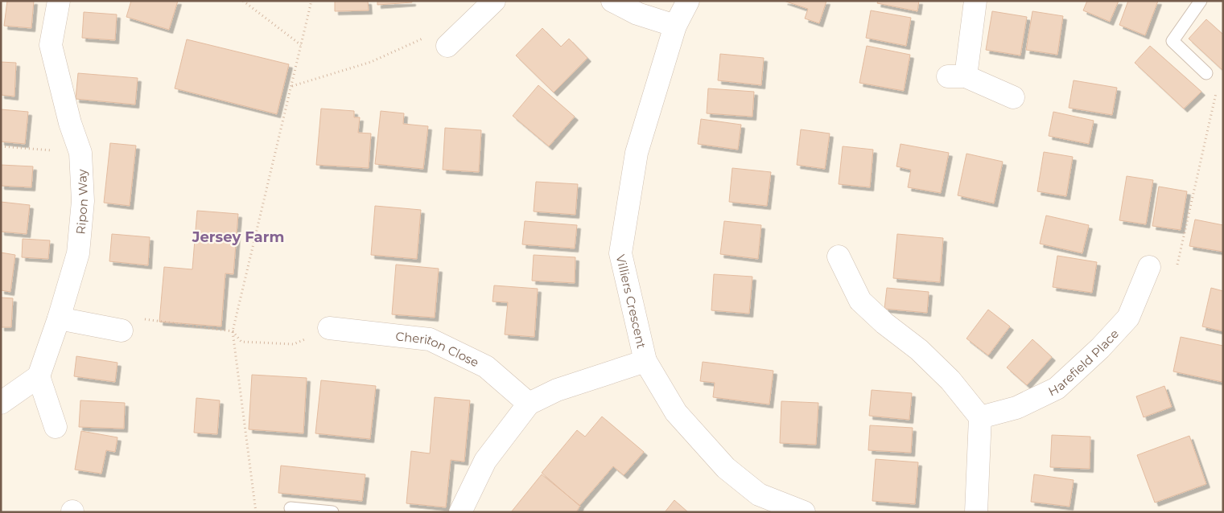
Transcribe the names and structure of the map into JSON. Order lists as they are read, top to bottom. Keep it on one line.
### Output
{"streets":{"street":["Ripon Way","Villiers Crescent","Cheriton Close","Harefield Place"]},"districts":["Jersey Farm"]}
